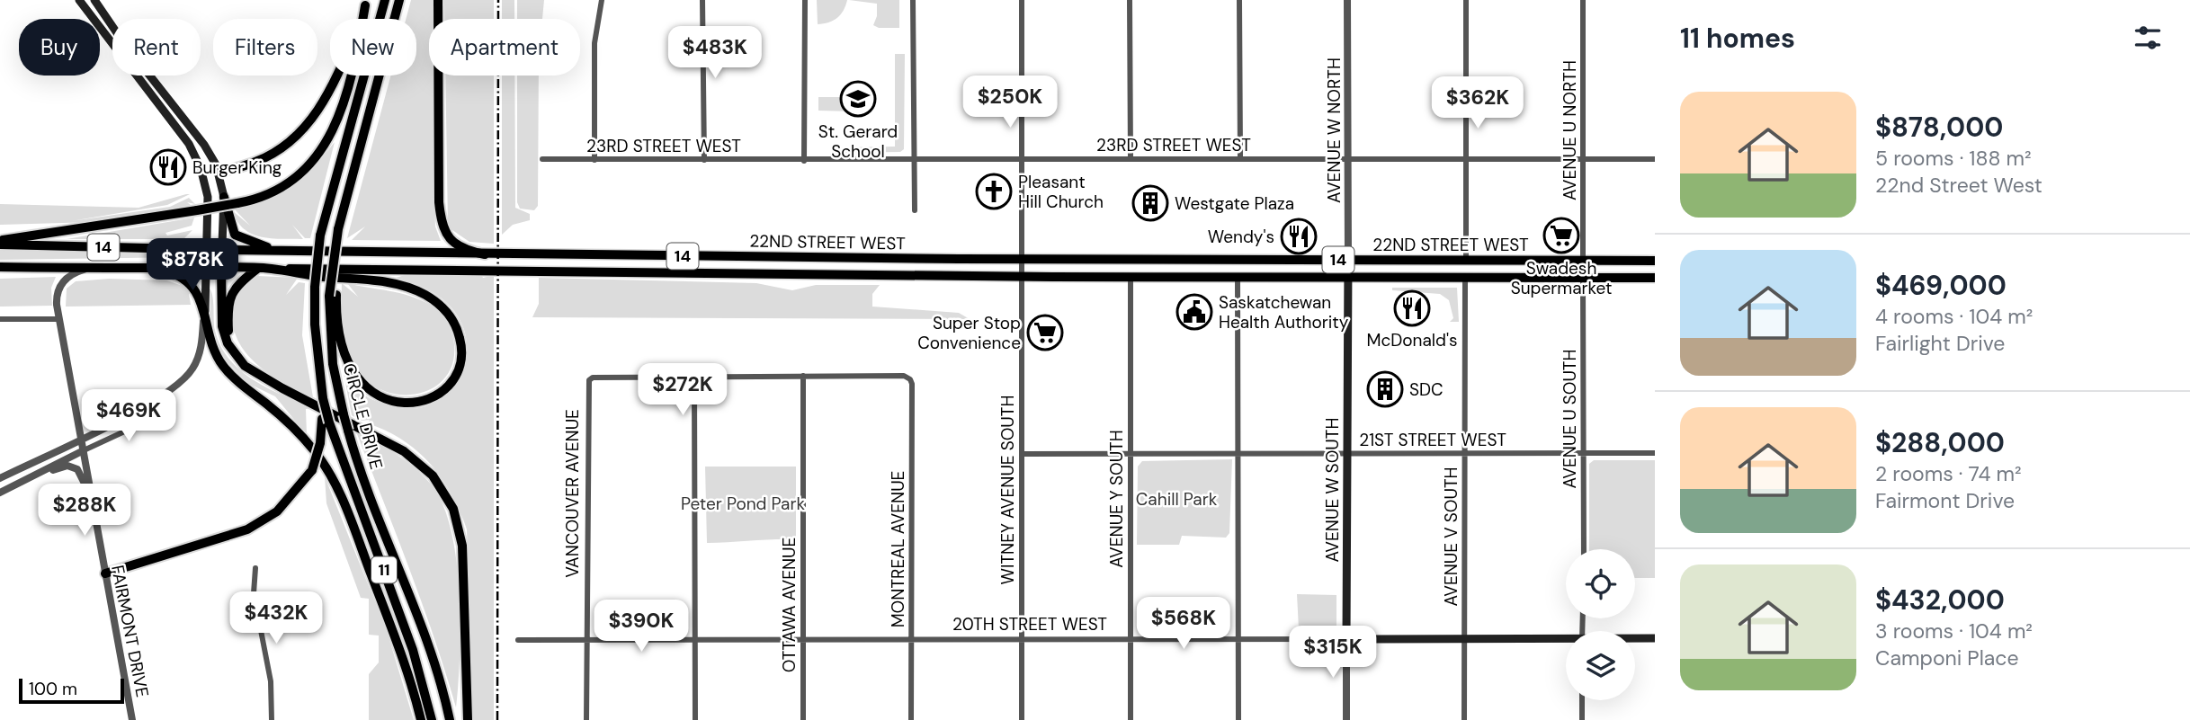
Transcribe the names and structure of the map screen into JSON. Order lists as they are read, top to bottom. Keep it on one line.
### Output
{"streets":{"highway":["22ND STREET WEST","14","CIRCLE DRIVE","11"],"main road":["AVENUE W SOUTH","20TH STREET WEST"],"street":["AVENUE W NORTH","AVENUE U NORTH","23RD STREET WEST","AVENUE U SOUTH","21ST STREET WEST","WITNEY AVENUE SOUTH","VANCOUVER AVENUE","AVENUE Y SOUTH","AVENUE V SOUTH","MONTREAL AVENUE","OTTAWA AVENUE","FAIRMONT DRIVE"]},"crossings":[["AVENUE W NORTH","23RD STREET WEST"],["AVENUE W NORTH","22ND STREET WEST"],["AVENUE W NORTH","AVENUE W SOUTH"],["AVENUE U NORTH","23RD STREET WEST"],["AVENUE U NORTH","22ND STREET WEST"],["23RD STREET WEST","WITNEY AVENUE SOUTH"],["22ND STREET WEST","AVENUE U SOUTH"],["22ND STREET WEST","WITNEY AVENUE SOUTH"],["22ND STREET WEST","AVENUE W SOUTH"],["22ND STREET WEST","AVENUE Y SOUTH"],["22ND STREET WEST","AVENUE V SOUTH"],["22ND STREET WEST","FAIRMONT DRIVE"],["AVENUE U SOUTH","21ST STREET WEST"],["21ST STREET WEST","WITNEY AVENUE SOUTH"],["21ST STREET WEST","AVENUE W SOUTH"],["21ST STREET WEST","AVENUE Y SOUTH"],["21ST STREET WEST","AVENUE V SOUTH"],["WITNEY AVENUE SOUTH","20TH STREET WEST"],["AVENUE W SOUTH","20TH STREET WEST"],["VANCOUVER AVENUE","20TH STREET WEST"],["AVENUE Y SOUTH","20TH STREET WEST"],["AVENUE V SOUTH","20TH STREET WEST"],["MONTREAL AVENUE","OTTAWA AVENUE"],["MONTREAL AVENUE","20TH STREET WEST"],["OTTAWA AVENUE","20TH STREET WEST"]],"parks":["Cahill Park","Peter Pond Park"],"places":{"school or university":["St. Gerard School"],"restaurant":["Burger King","Wendy's","McDonald's"],"church":["Pleasant Hill Church"],"building":["Westgate Plaza","SDC"],"supermarket":["Swadesh Supermarket","Super Stop Convenience"],"public building":["Saskatchewan Health Authority"]},"scale_bar":"100 m","page":{"heading":"11 homes","chip":["Buy","Rent","Filters","New","Apartment"],"price":["$483K","$250K","$362K","$878K","$272K","$469K","$288K","$432K","$568K","$390K","$315K"],"list":[{"name":"$878,000","note":"5 rooms · 188 m² · 22nd Street West"},{"name":"$469,000","note":"4 rooms · 104 m² · Fairlight Drive"},{"name":"$288,000","note":"2 rooms · 74 m² · Fairmont Drive"},{"name":"$432,000","note":"3 rooms · 104 m² · Camponi Place"}],"scale":"100 m"}}
